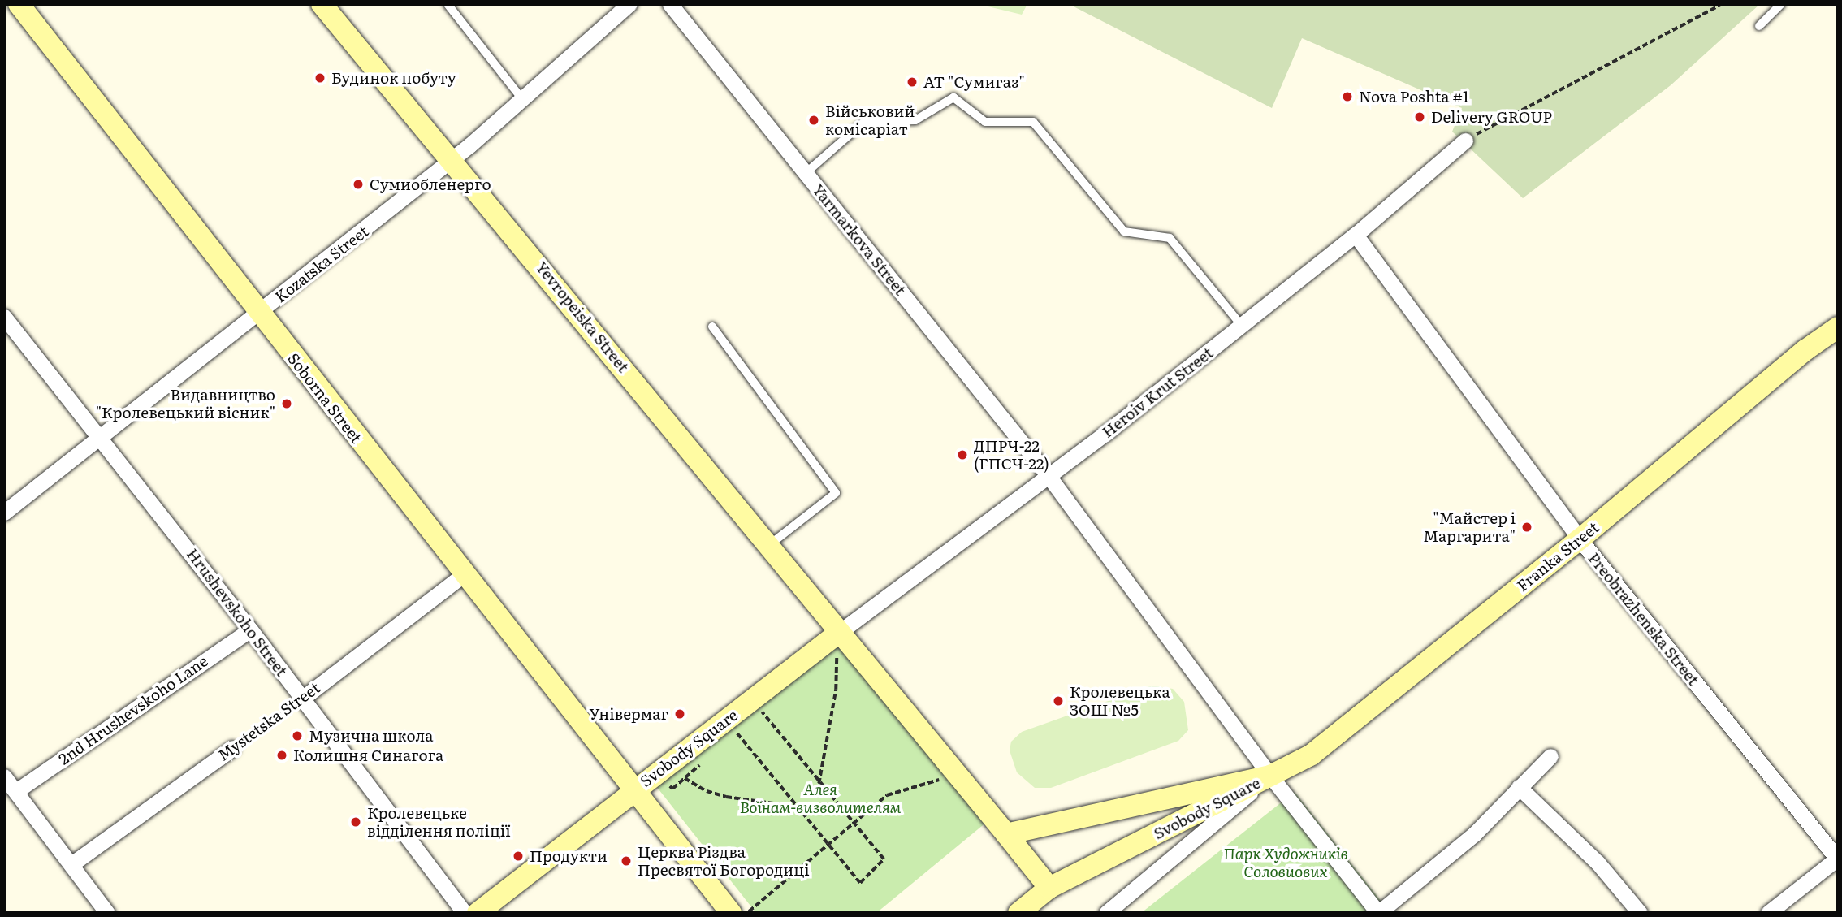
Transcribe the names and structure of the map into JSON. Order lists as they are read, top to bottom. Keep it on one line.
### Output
{"streets":{"street":["Yarmarkova Street","Kozatska Street","Yevropeiska Street","Heroiv Krut Street","Soborna Street","Franka Street","Hrushevskoho Street","Preobrazhenska Street","2nd Hrushevskoho Lane","Mystetska Street","Svobody Square"]},"crossings":[["Yarmarkova Street","Heroiv Krut Street"],["Yarmarkova Street","Franka Street"],["Yarmarkova Street","Svobody Square"],["Kozatska Street","Yevropeiska Street"],["Kozatska Street","Soborna Street"],["Kozatska Street","Hrushevskoho Street"],["Yevropeiska Street","Heroiv Krut Street"],["Yevropeiska Street","Svobody Square"],["Heroiv Krut Street","Preobrazhenska Street"],["Heroiv Krut Street","Svobody Square"],["Soborna Street","Mystetska Street"],["Soborna Street","Svobody Square"],["Franka Street","Preobrazhenska Street"],["Franka Street","Svobody Square"],["Hrushevskoho Street","2nd Hrushevskoho Lane"],["Hrushevskoho Street","Mystetska Street"]],"parks":["Алея Воїнам-визволителям","Парк Художників Соловйових"],"places":["Будинок побуту","АТ \"Сумигаз\"","Nova Poshta #1","Delivery GROUP","Військовий комісаріат","Сумиобленерго","Видавництво \"Кролевецький вісник\"","ДПРЧ-22 (ГПСЧ-22)","\"Майстер і Маргарита\"","Кролевецька ЗОШ №5","Універмаг","Музична школа","Колишня Синагога","Кролевецьке відділення поліції","Продукти","Церква Різдва Пресвятої Богородиці"]}
